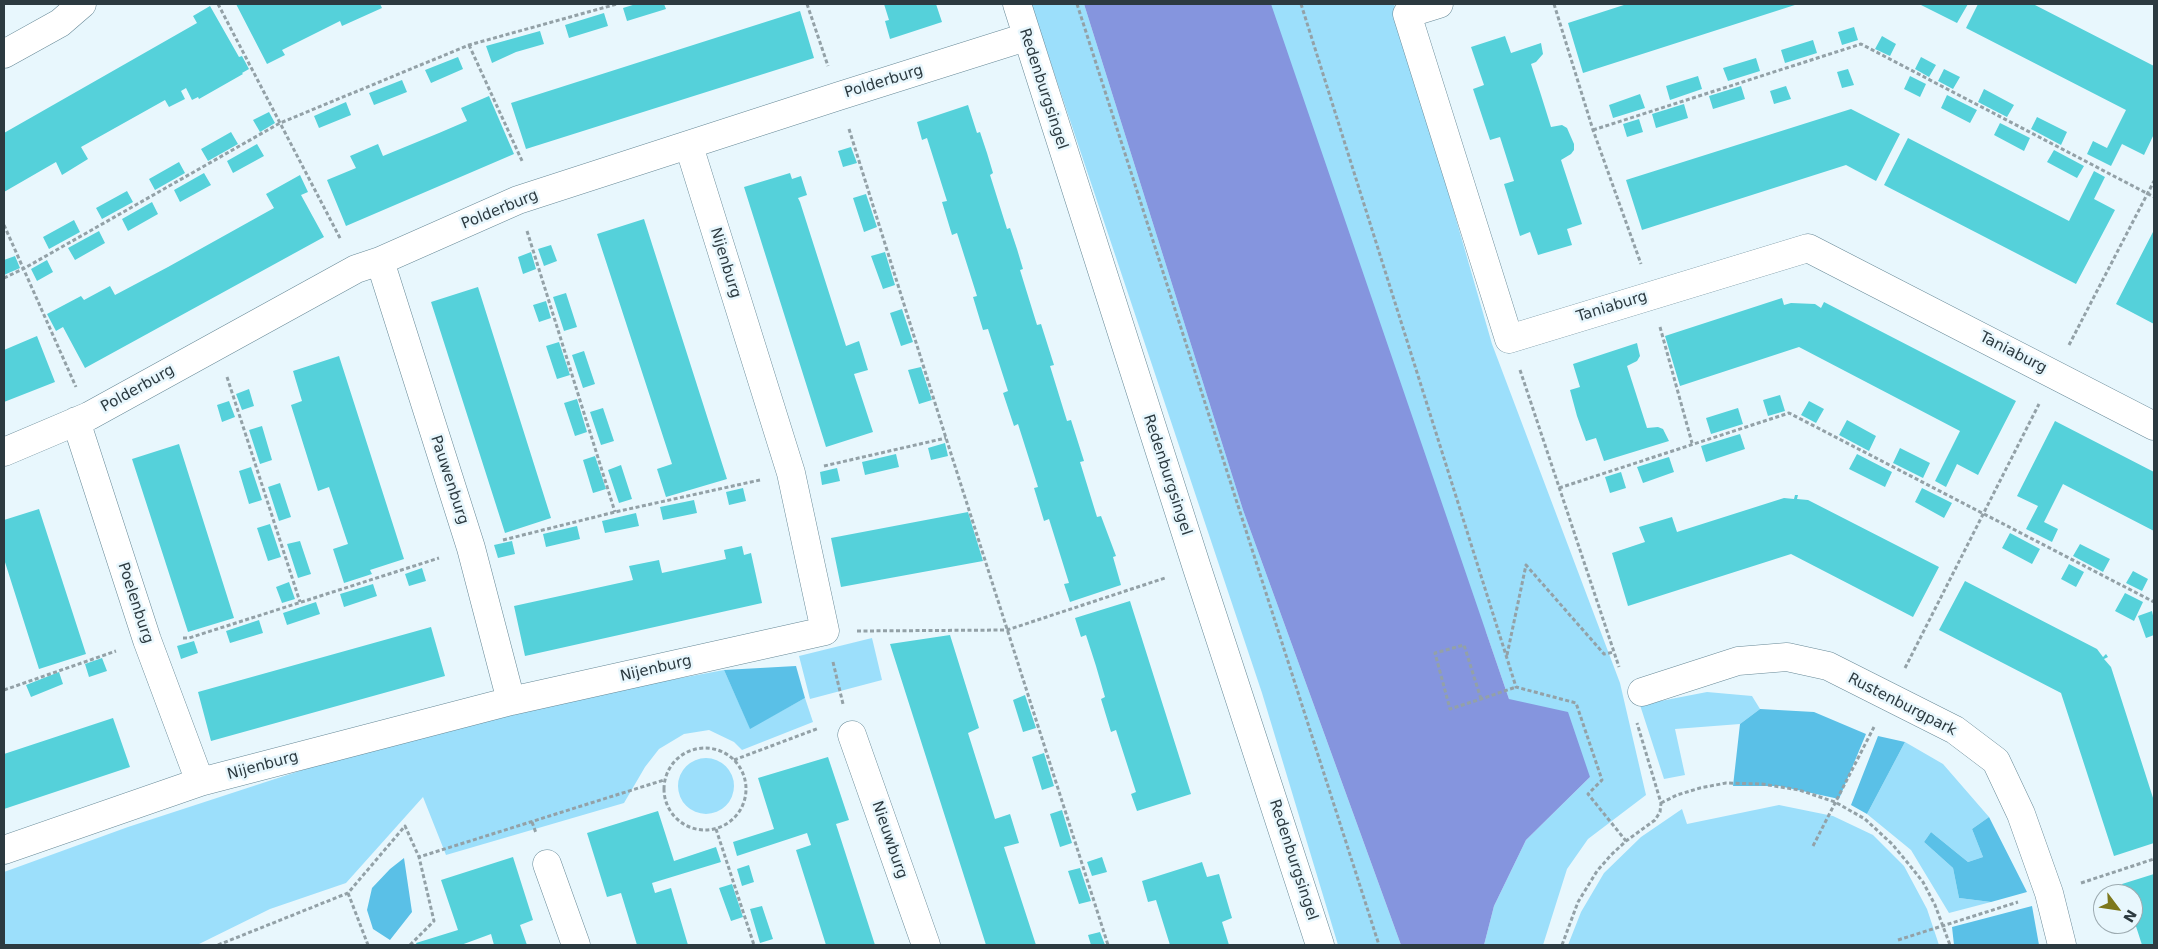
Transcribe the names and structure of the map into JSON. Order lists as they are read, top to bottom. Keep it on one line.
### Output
{"streets":{"street":["Polderburg","Redenburgsingel","Nijenburg","Taniaburg","Pauwenburg","Poelenburg","Rustenburgpark","Nieuwburg"]},"crossings":[["Polderburg","Redenburgsingel"],["Polderburg","Nijenburg"],["Polderburg","Pauwenburg"],["Polderburg","Poelenburg"],["Nijenburg","Pauwenburg"],["Nijenburg","Poelenburg"]],"north":"bottom right"}
